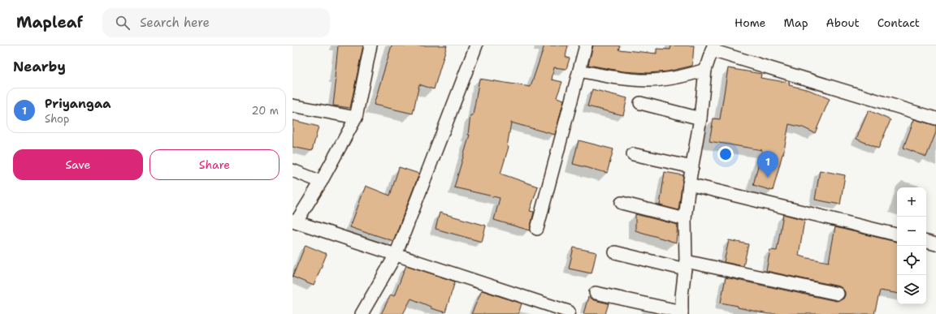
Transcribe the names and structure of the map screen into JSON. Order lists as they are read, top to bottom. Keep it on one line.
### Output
{"page":{"header":"Mapleaf","search":"Search here","nav":["Home","Map","About","Contact"],"heading":"Nearby","list":[{"mark":"1","name":"Priyangaa","note":"Shop","value":"20 m"}],"buttons":["Save","Share"],"pins":"1","map_buttons":["+","−"]}}
